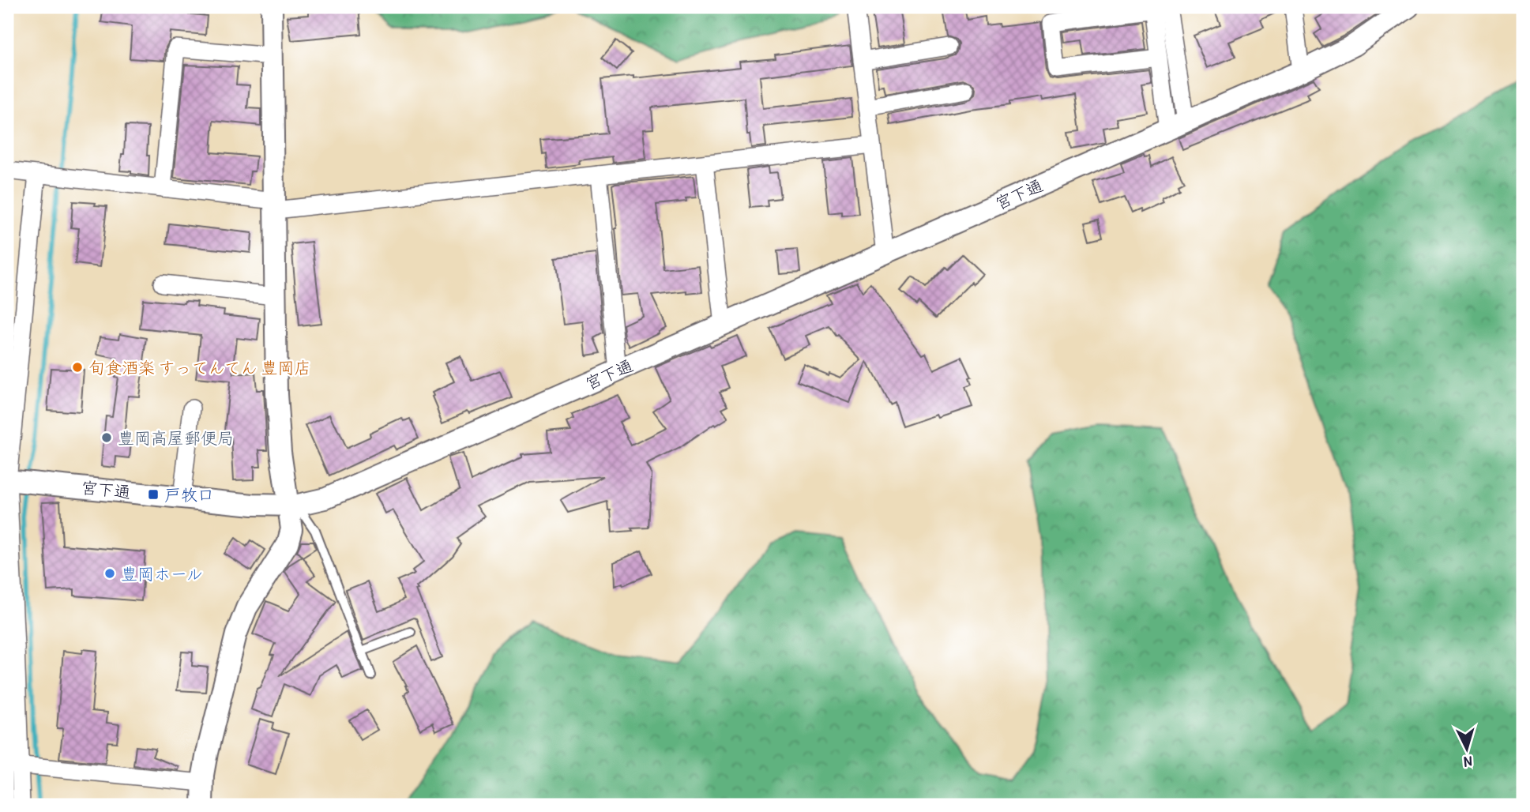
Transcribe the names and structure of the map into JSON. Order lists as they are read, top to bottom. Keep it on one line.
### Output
{"streets":{"street":["宮下通"]},"places":{"other":["旬食酒楽 すってんてん 豊岡店","豊岡高屋郵便局","豊岡ホール"],"transit":["戸牧口"]},"north":"bottom"}
